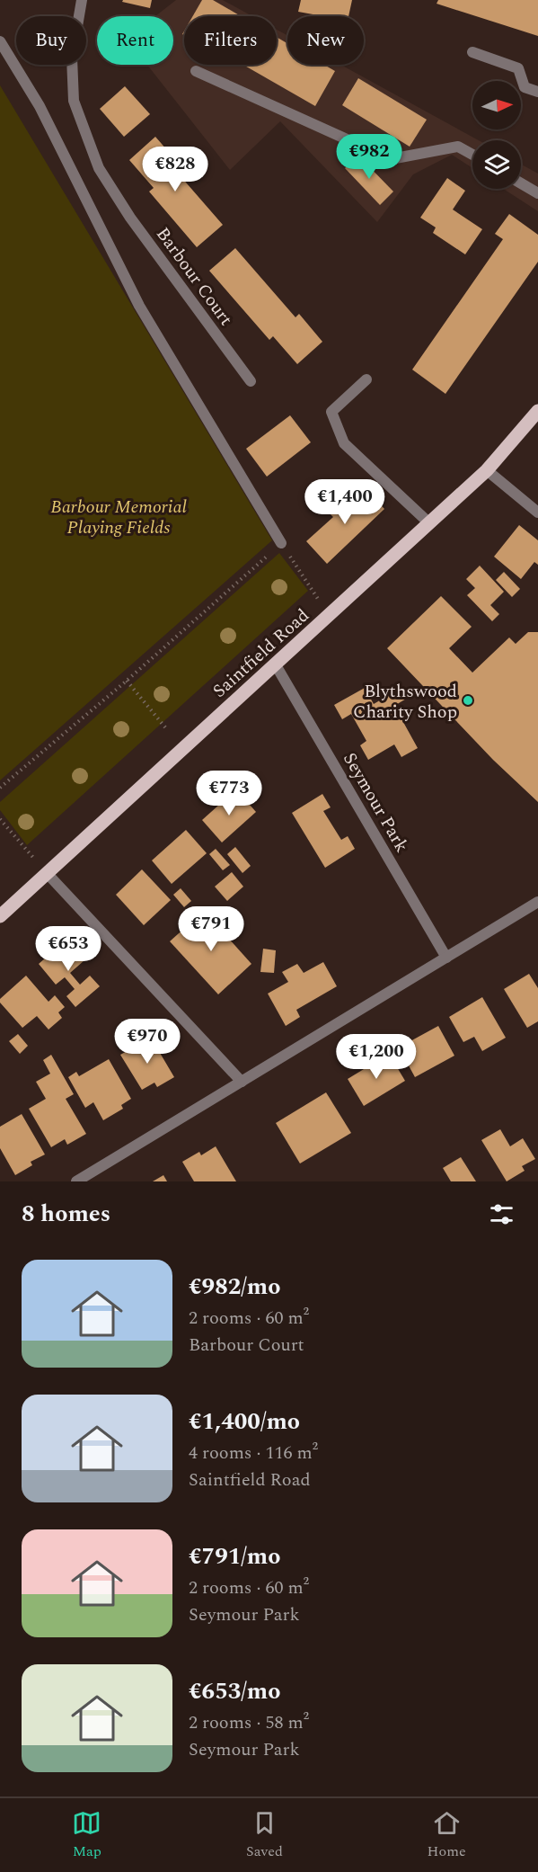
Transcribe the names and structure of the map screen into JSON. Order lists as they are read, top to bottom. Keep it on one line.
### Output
{"streets":{"main road":["Saintfield Road"],"street":["Barbour Court","Seymour Park"]},"crossings":[["Saintfield Road","Seymour Park"]],"parks":["Barbour Memorial Playing Fields"],"places":["Blythswood Charity Shop"],"north":"right","page":{"chip":["Buy","Rent","Filters","New"],"price":["€982","€828","€1,400","€773","€791","€653","€970","€1,200"],"heading":"8 homes","list":[{"name":"€982/mo","note":"2 rooms · 60 m² · Barbour Court"},{"name":"€1,400/mo","note":"4 rooms · 116 m² · Saintfield Road"},{"name":"€791/mo","note":"2 rooms · 60 m² · Seymour Park"},{"name":"€653/mo","note":"2 rooms · 58 m² · Seymour Park"}],"tabs":["Map","Saved","Home"]}}
